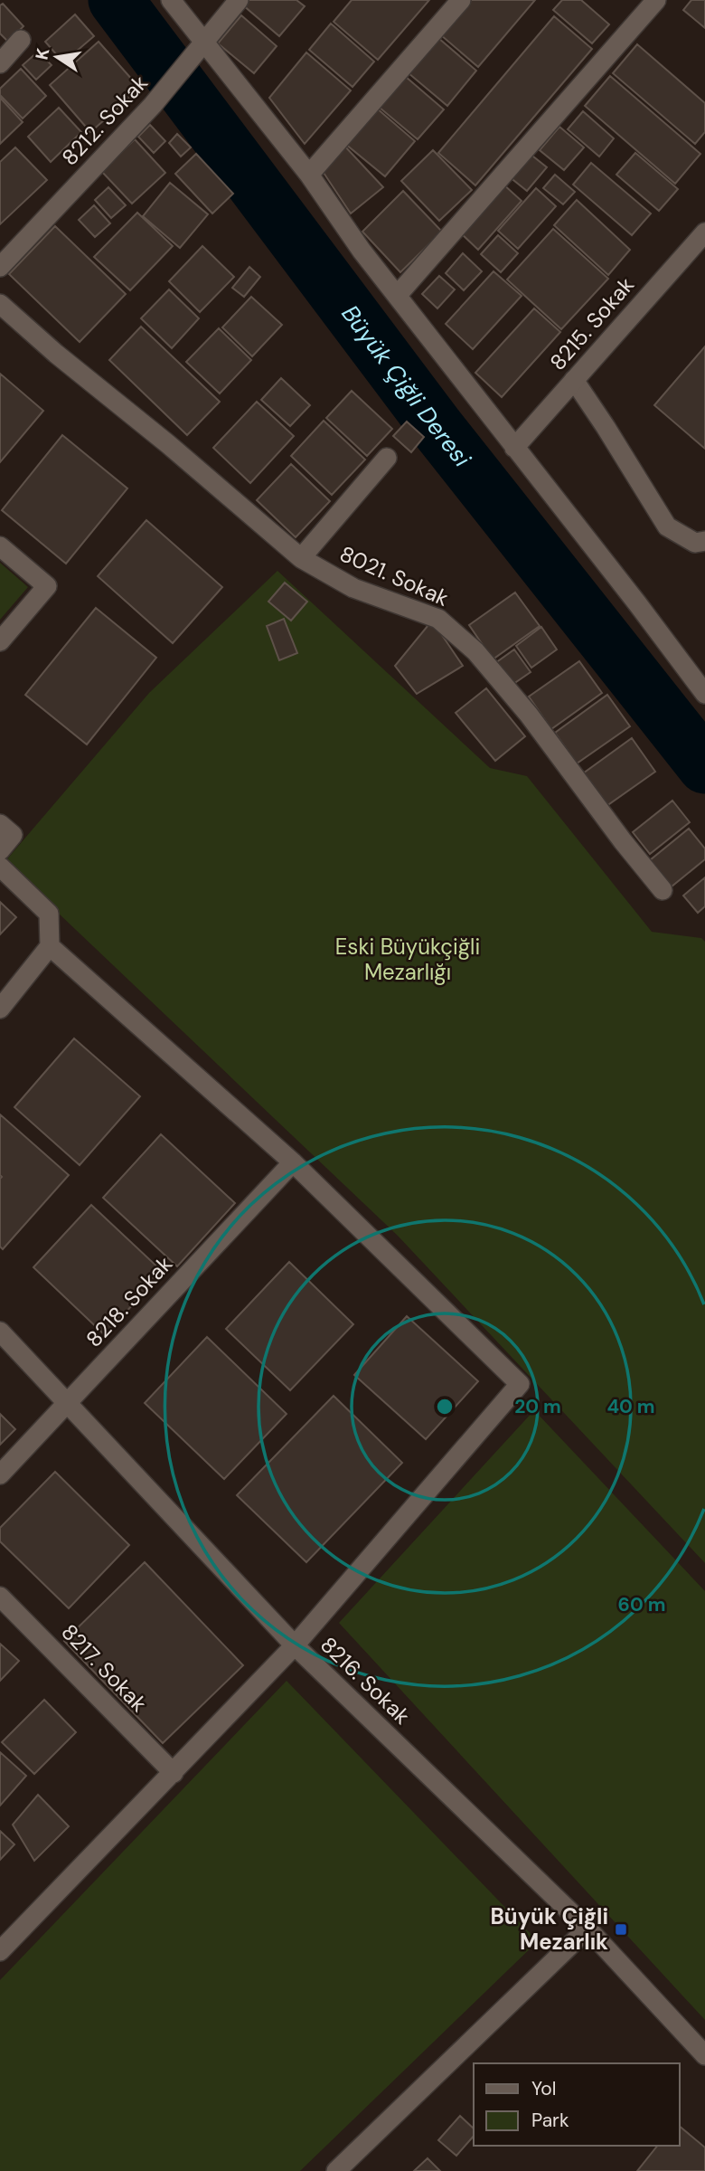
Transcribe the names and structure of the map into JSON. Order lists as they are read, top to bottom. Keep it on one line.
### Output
{"streets":{"street":["8212. Sokak","8215. Sokak","8021. Sokak","8218. Sokak","8217. Sokak","8216. Sokak"]},"crossings":[["8218. Sokak","8216. Sokak"]],"water":["Büyük Çiğli Deresi"],"parks":["Eski Büyükçiğli Mezarlığı"],"places":{"transit":["Büyük Çiğli Mezarlık"]},"legend":["Yol","Park"],"north":"left","rings":["20 m","40 m","60 m"]}
